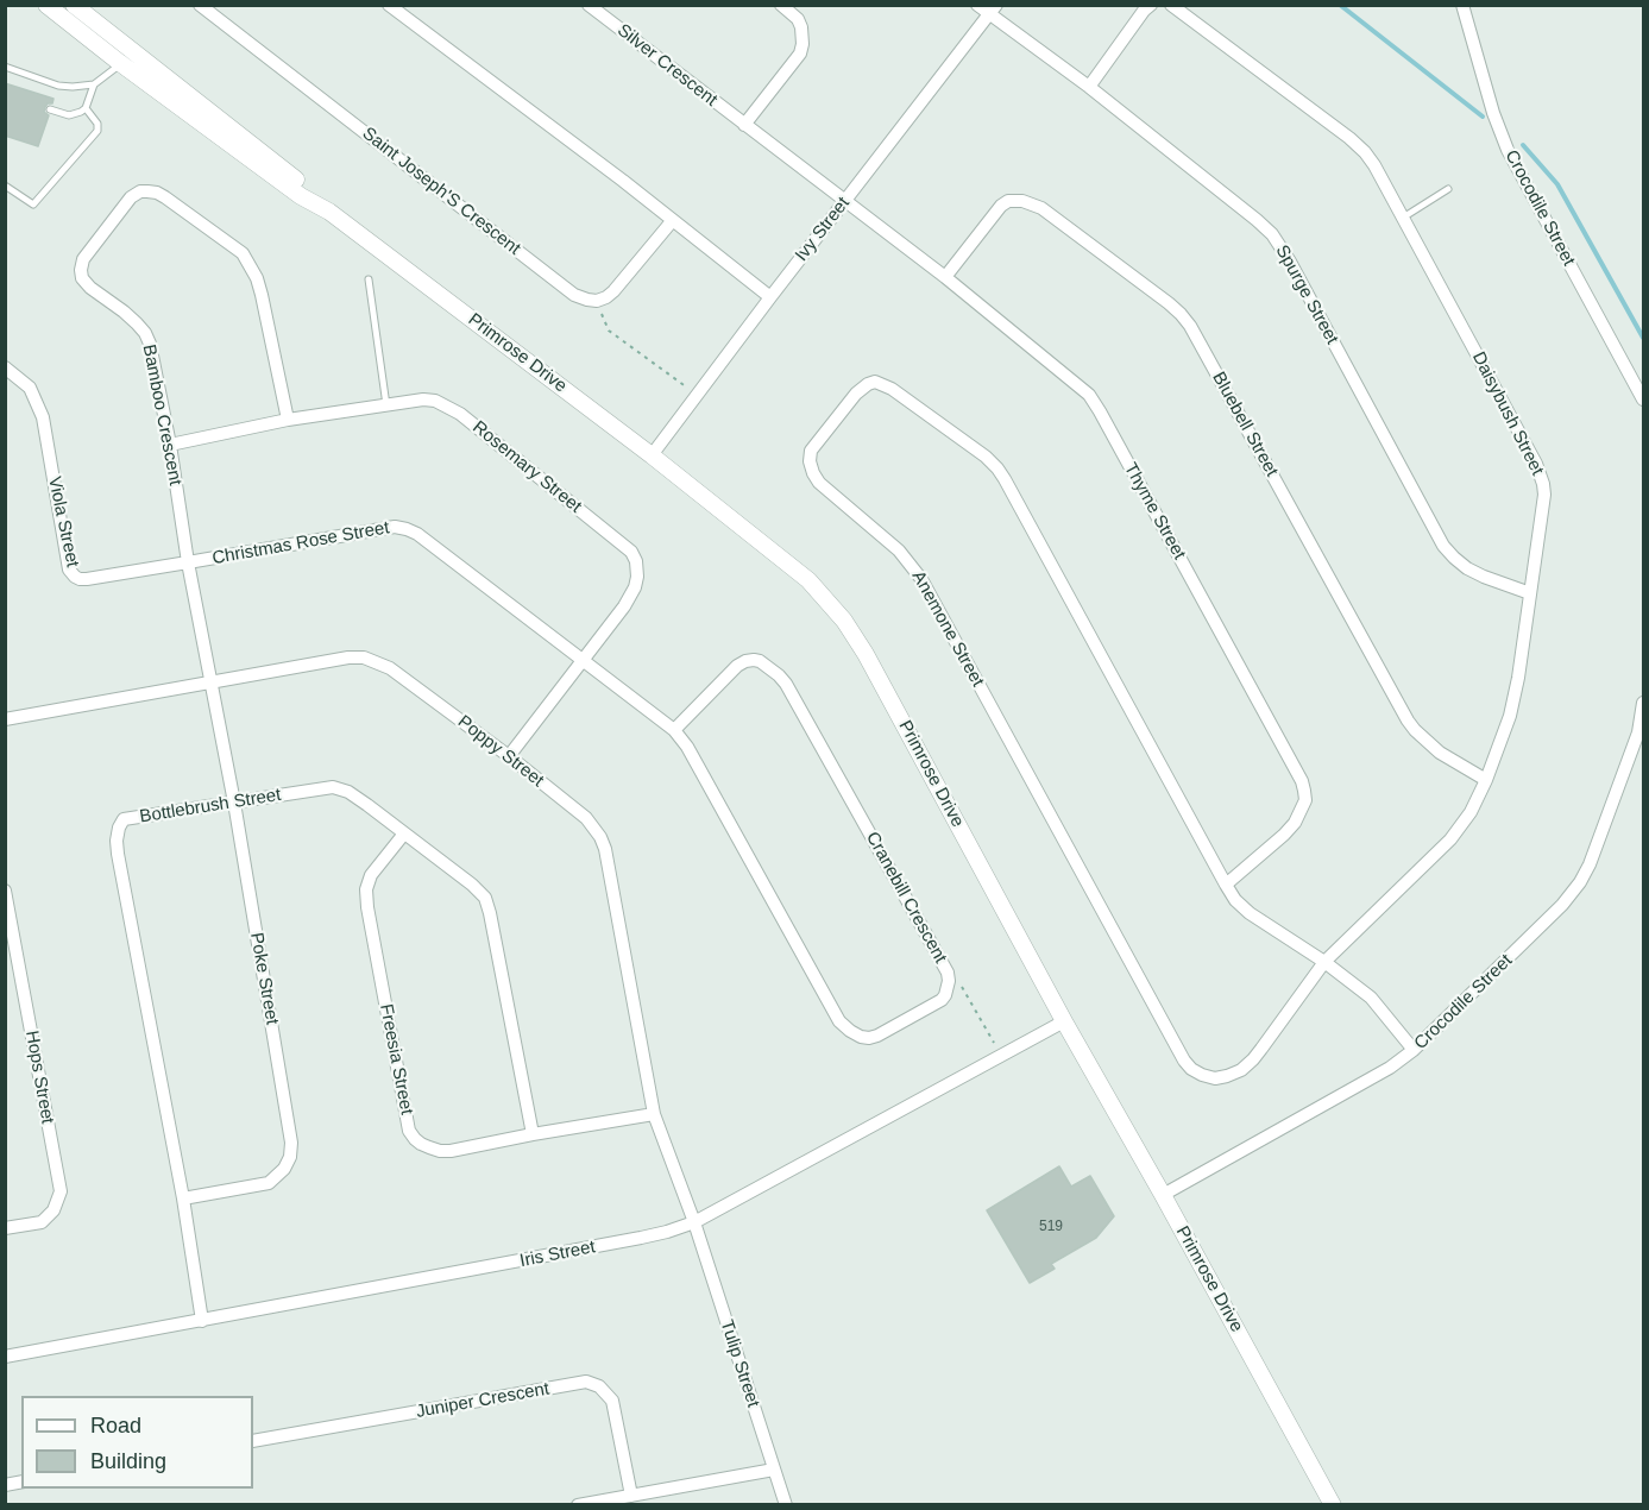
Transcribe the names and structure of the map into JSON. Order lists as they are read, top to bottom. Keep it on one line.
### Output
{"streets":{"street":["Silver Crescent","Saint Joseph'S Crescent","Crocodile Street","Ivy Street","Spurge Street","Primrose Drive","Daisybush Street","Bamboo Crescent","Bluebell Street","Rosemary Street","Thyme Street","Viola Street","Christmas Rose Street","Anemone Street","Poppy Street","Bottlebrush Street","Cranebill Crescent","Poke Street","Freesia Street","Hops Street","Iris Street","Tulip Street","Juniper Crescent"]},"crossings":[["Silver Crescent","Ivy Street"],["Silver Crescent","Thyme Street"],["Crocodile Street","Primrose Drive"],["Crocodile Street","Anemone Street"],["Ivy Street","Spurge Street"],["Ivy Street","Primrose Drive"],["Ivy Street","Thyme Street"],["Spurge Street","Daisybush Street"],["Primrose Drive","Iris Street"],["Daisybush Street","Bluebell Street"],["Daisybush Street","Anemone Street"],["Bamboo Crescent","Rosemary Street"],["Bamboo Crescent","Viola Street"],["Bamboo Crescent","Christmas Rose Street"],["Bamboo Crescent","Poppy Street"],["Bamboo Crescent","Poke Street"],["Bluebell Street","Thyme Street"],["Rosemary Street","Christmas Rose Street"],["Rosemary Street","Poppy Street"],["Rosemary Street","Cranebill Crescent"],["Thyme Street","Anemone Street"],["Viola Street","Christmas Rose Street"],["Christmas Rose Street","Cranebill Crescent"],["Poppy Street","Poke Street"],["Poppy Street","Freesia Street"],["Poppy Street","Iris Street"],["Poppy Street","Tulip Street"],["Bottlebrush Street","Poke Street"],["Bottlebrush Street","Freesia Street"],["Bottlebrush Street","Iris Street"],["Iris Street","Tulip Street"]],"house_numbers":["519"],"legend":["Road","Building"]}
